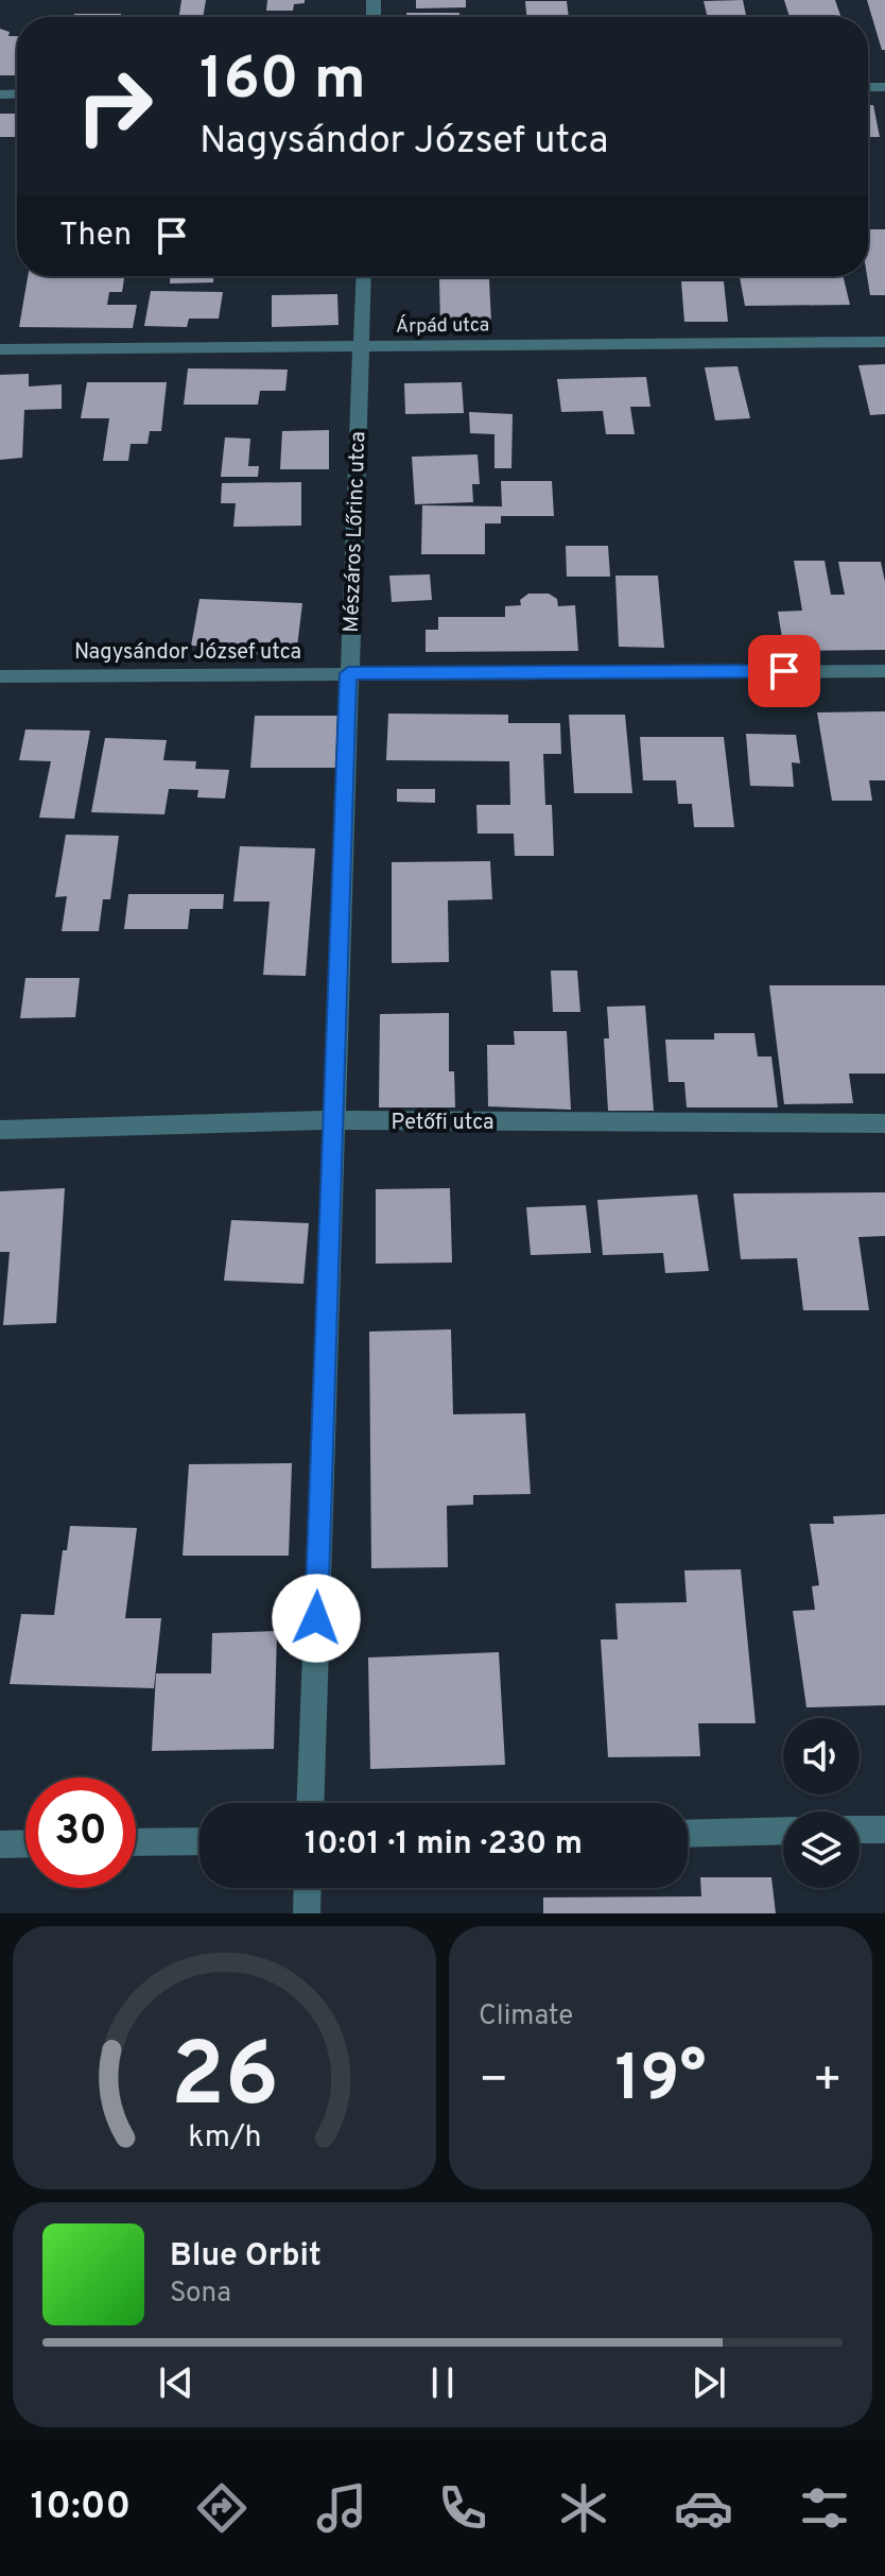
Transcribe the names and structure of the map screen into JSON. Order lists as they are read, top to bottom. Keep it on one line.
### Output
{"streets":{"street":["Árpád utca","Mészáros Lőrinc utca","Nagysándor József utca","Petőfi utca"]},"crossings":[["Árpád utca","Mészáros Lőrinc utca"],["Mészáros Lőrinc utca","Nagysándor József utca"],["Mészáros Lőrinc utca","Petőfi utca"]],"page":{"turn":["160 m","Nagysándor József utca"],"then":"Then","limit":"30","trip":"10:01 · 1 min · 230 m","tile":"Climate","heat":["−","19°","+"],"song":["Blue Orbit","Sona"],"tabs":"10:00","gauge":["26","km/h"]}}
